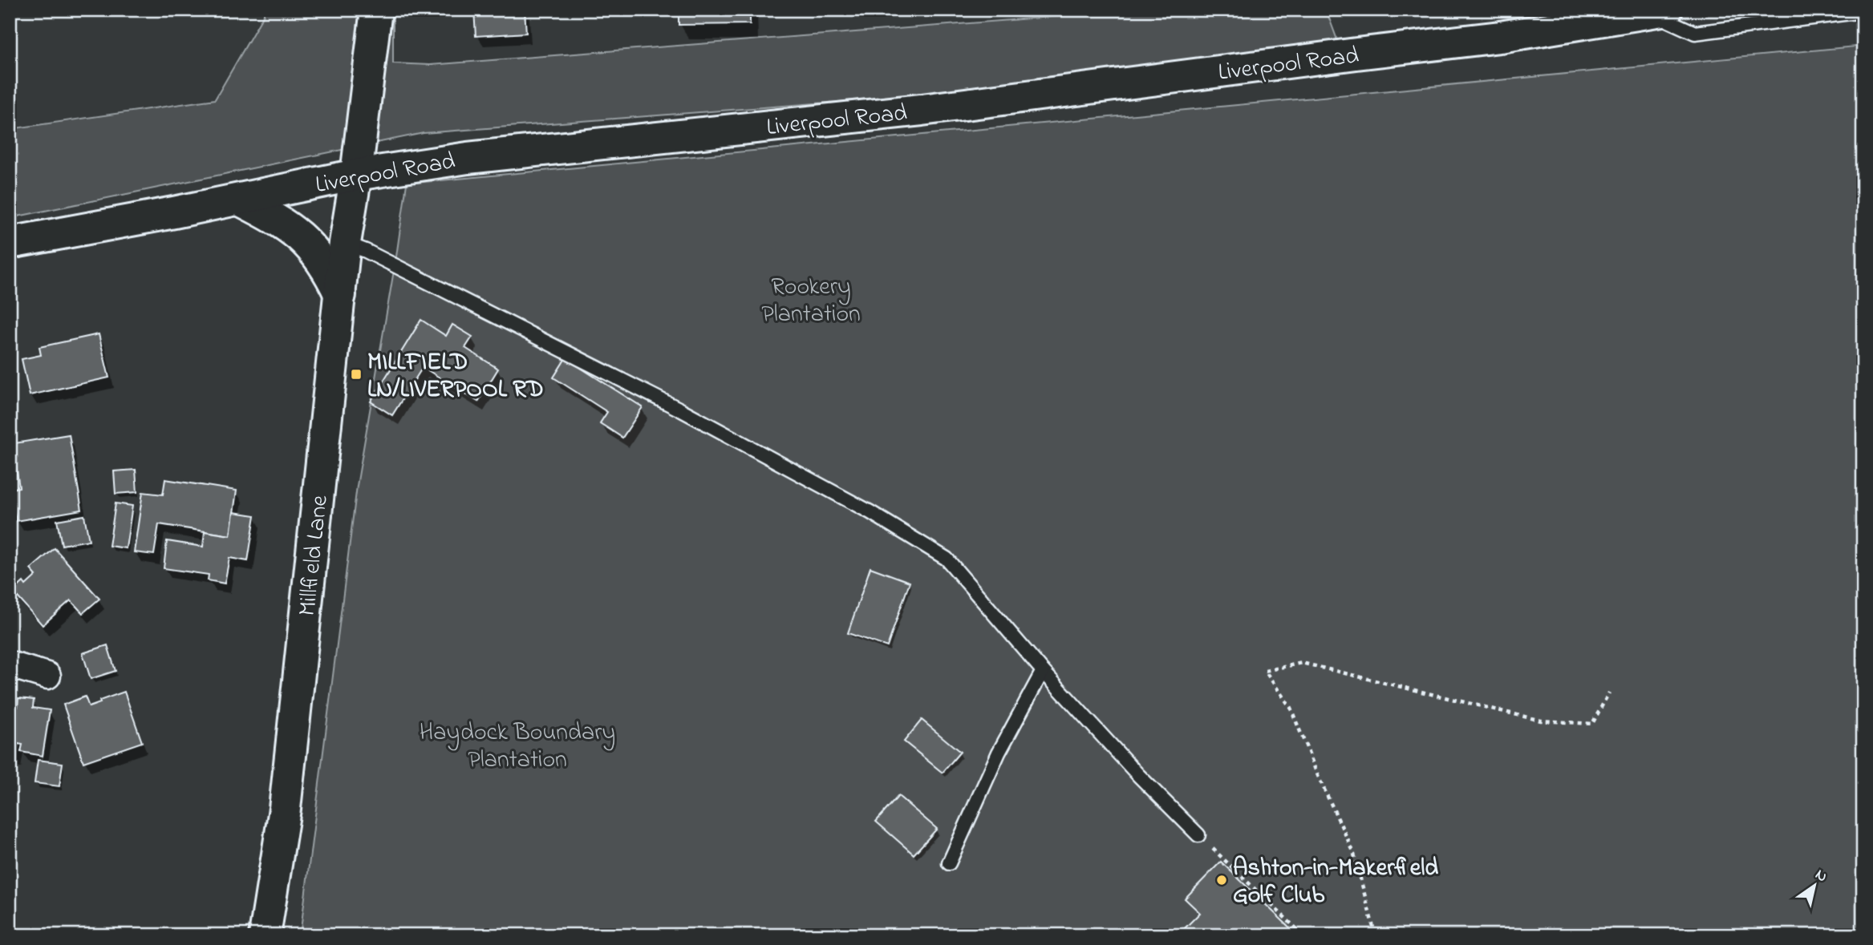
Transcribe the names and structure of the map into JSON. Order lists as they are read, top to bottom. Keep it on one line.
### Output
{"streets":{"main road":["Liverpool Road","Millfield Lane"]},"crossings":[["Liverpool Road","Millfield Lane"]],"parks":["Rookery Plantation","Haydock Boundary Plantation"],"places":{"transit":["MILLFIELD LN/LIVERPOOL RD"],"other":["Ashton-in-Makerfield Golf Club"]},"north":"top right"}
